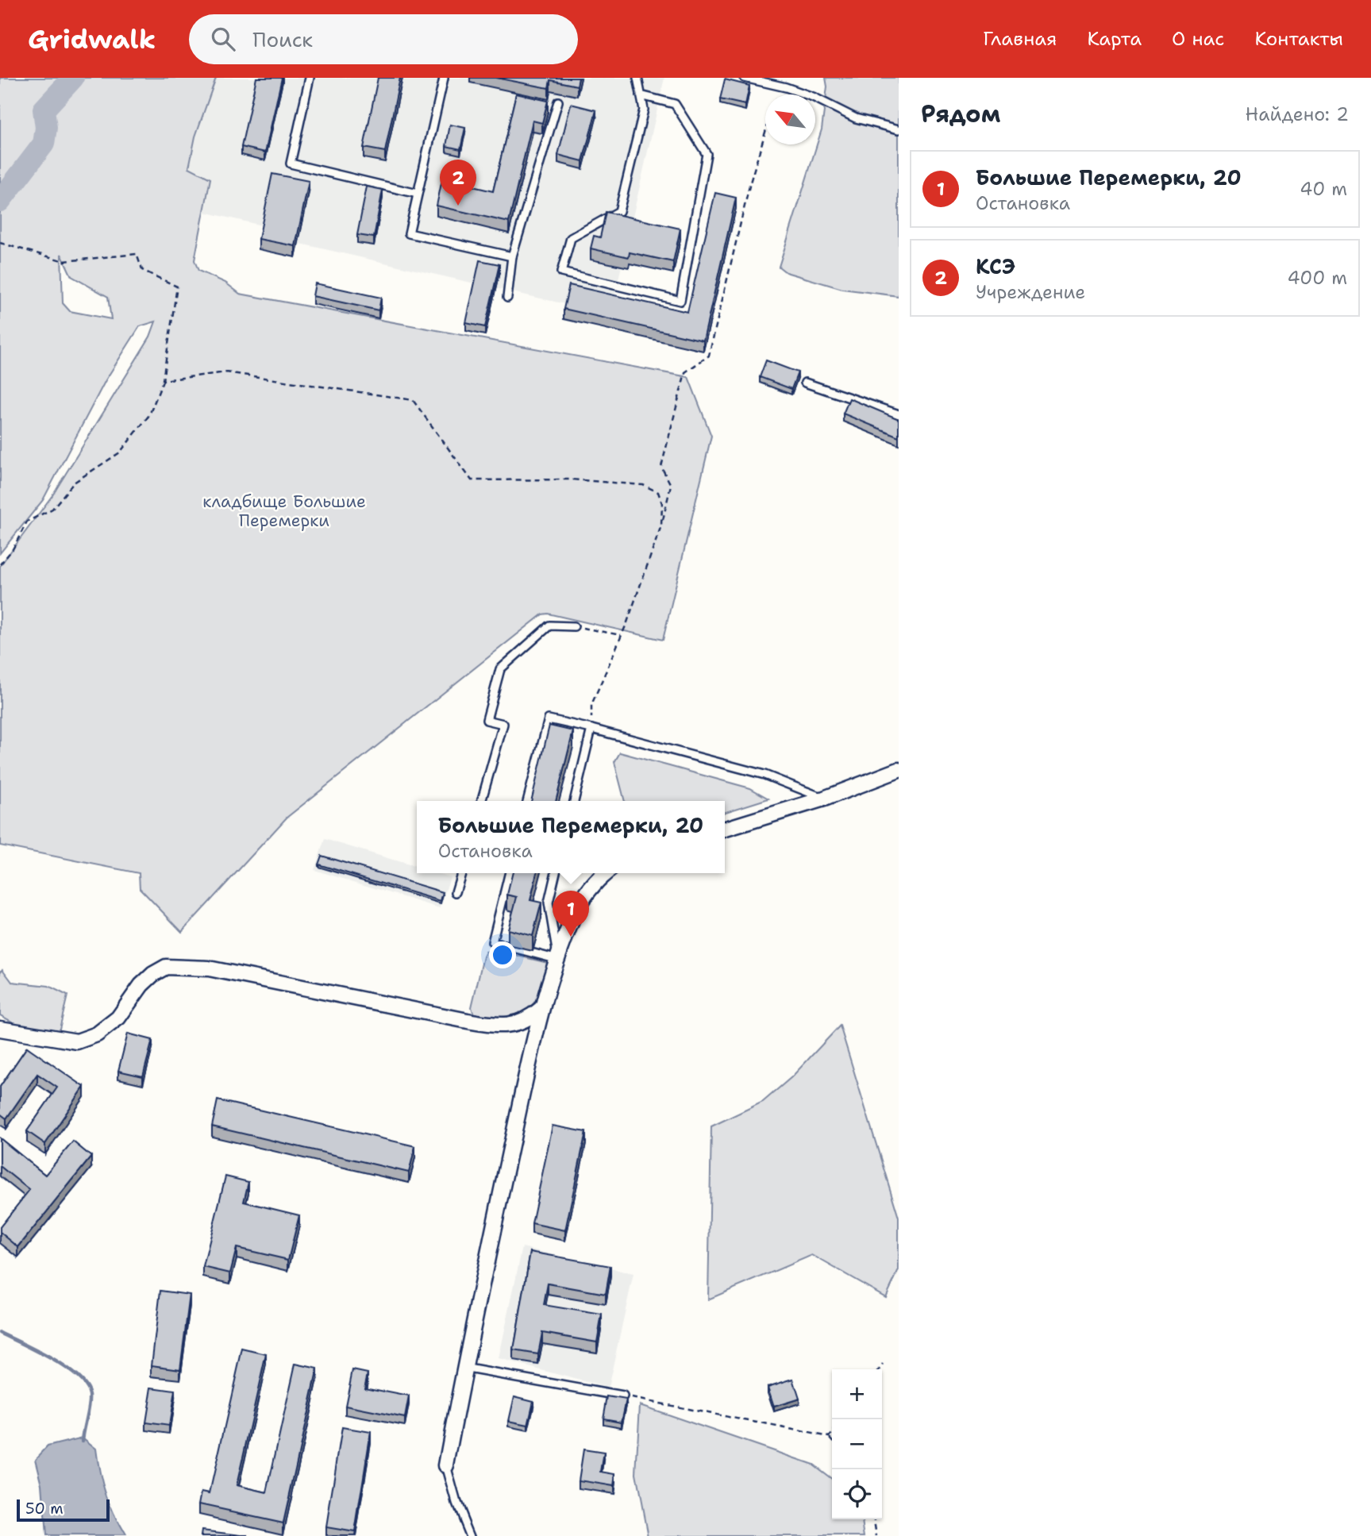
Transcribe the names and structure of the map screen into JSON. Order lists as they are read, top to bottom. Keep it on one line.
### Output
{"parks":["кладбище Большие Перемерки"],"scale_bar":"50 m","north":"top left","page":{"header":"Gridwalk","search":"Поиск","nav":["Главная","Карта","О нас","Контакты"],"heading":["Рядом","Найдено: 2"],"list":[{"mark":"1","name":"Большие Перемерки, 20","note":"Остановка","value":"40 m"},{"mark":"2","name":"КСЭ","note":"Учреждение","value":"400 m"}],"pins":["2","1"],"popup":["Большие Перемерки, 20","Остановка"],"map_buttons":["+","−"],"scale":"50 m"}}
